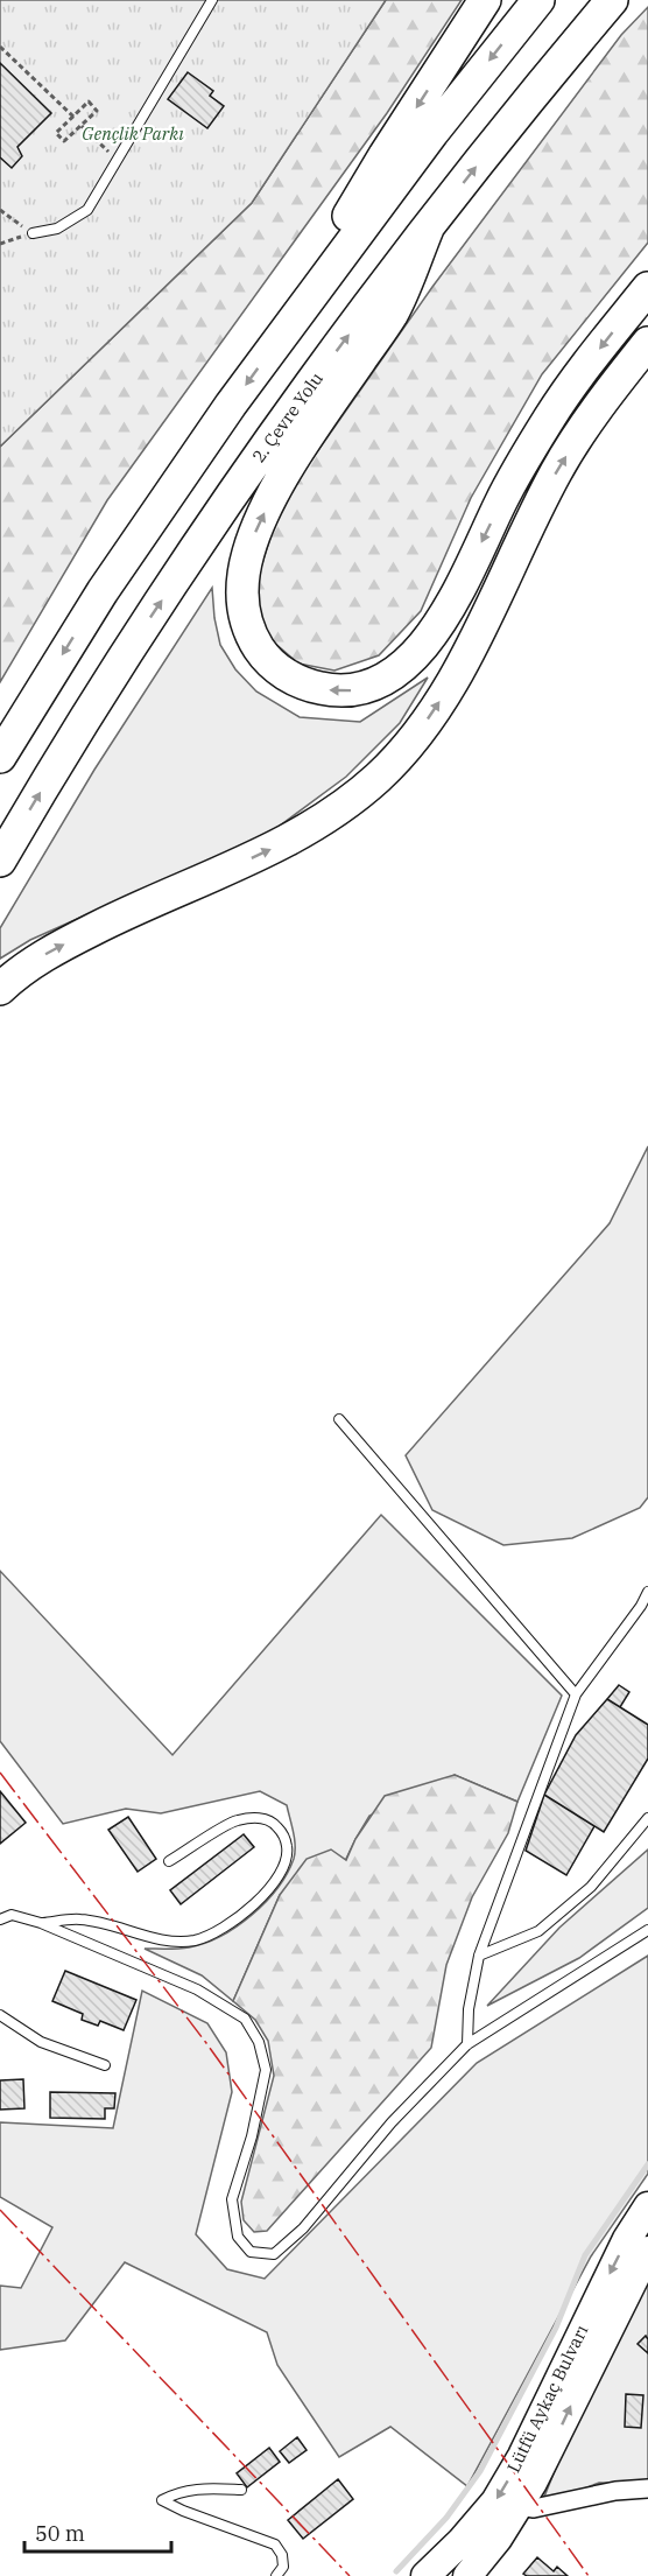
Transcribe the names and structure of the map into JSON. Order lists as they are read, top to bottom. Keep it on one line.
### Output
{"streets":{"highway":["2. Çevre Yolu"],"main road":["Lütfü Aykaç Bulvarı"]},"parks":["Gençlik Parkı"],"scale_bar":"50 m"}
